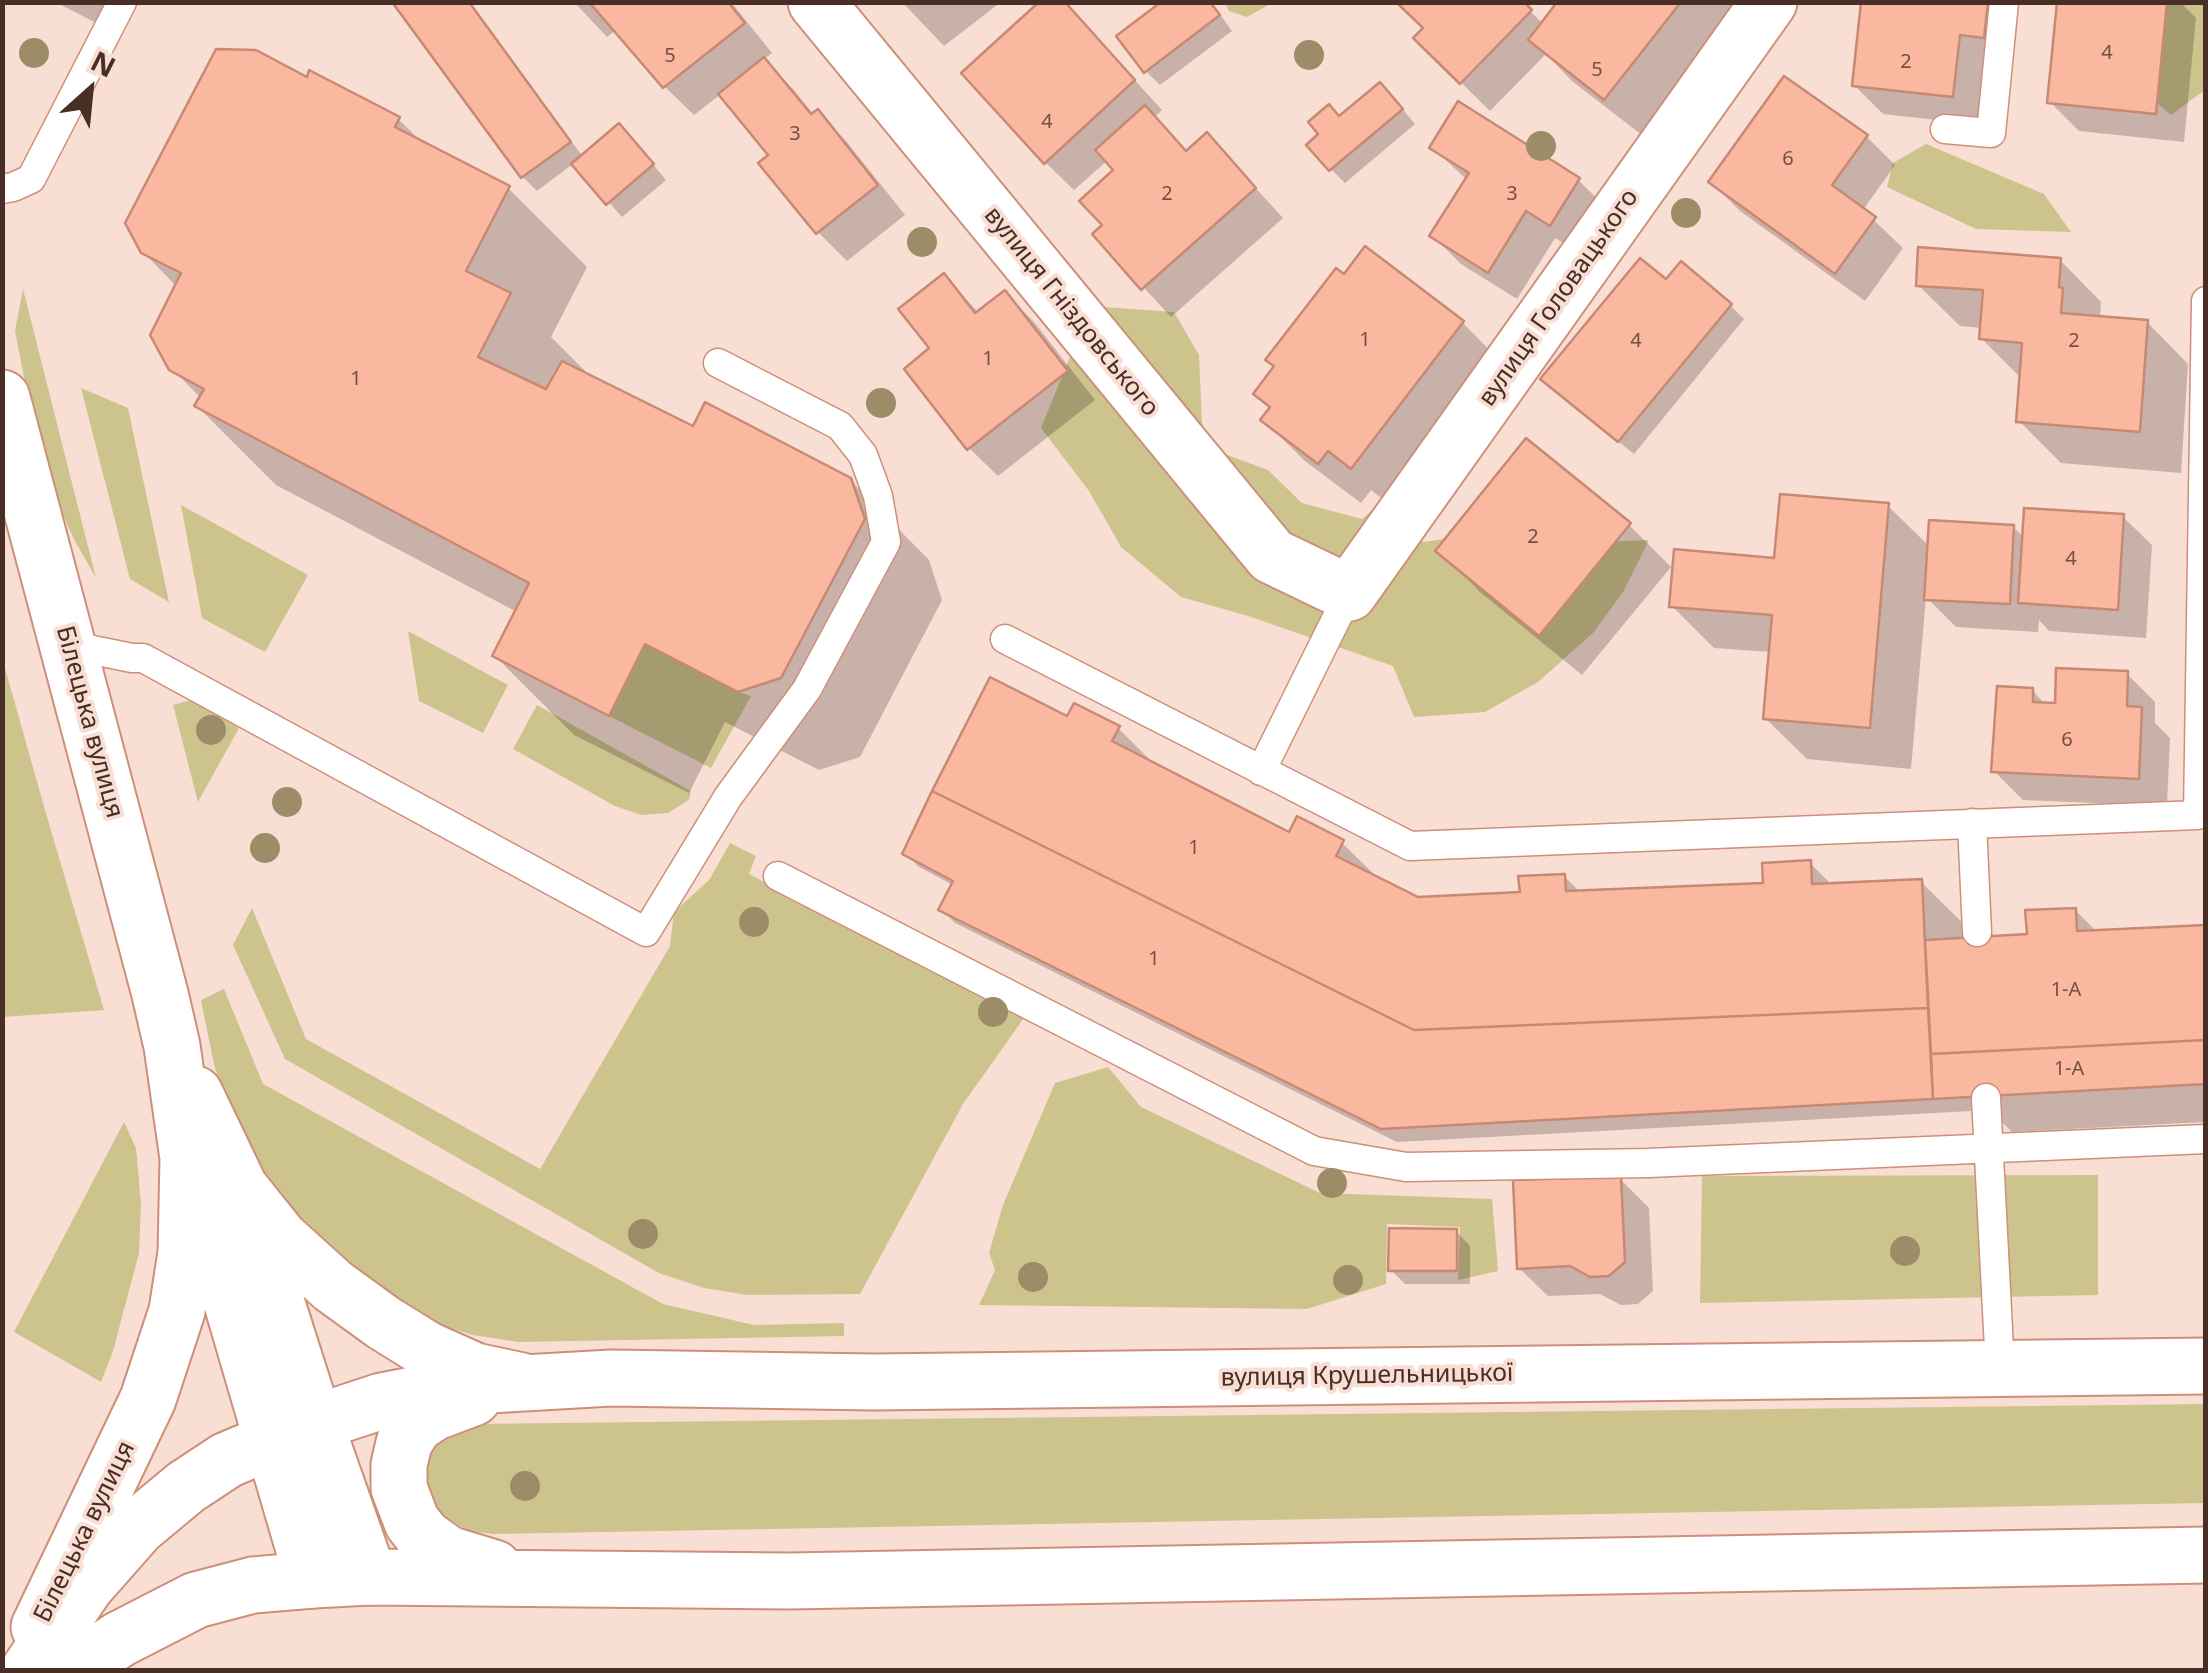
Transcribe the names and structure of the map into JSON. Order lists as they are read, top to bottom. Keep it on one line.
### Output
{"streets":{"main road":["вулиця Головацького","вулиця Гніздовського","Білецька вулиця","вулиця Крушельницької"]},"crossings":[["вулиця Головацького","вулиця Гніздовського"],["Білецька вулиця","вулиця Крушельницької"]],"house_numbers":["4","5","2","5","4","3","6","2","3","1","4","2","1","1","2","4","6","1","1","1-А","1-А"],"north":"top right"}
